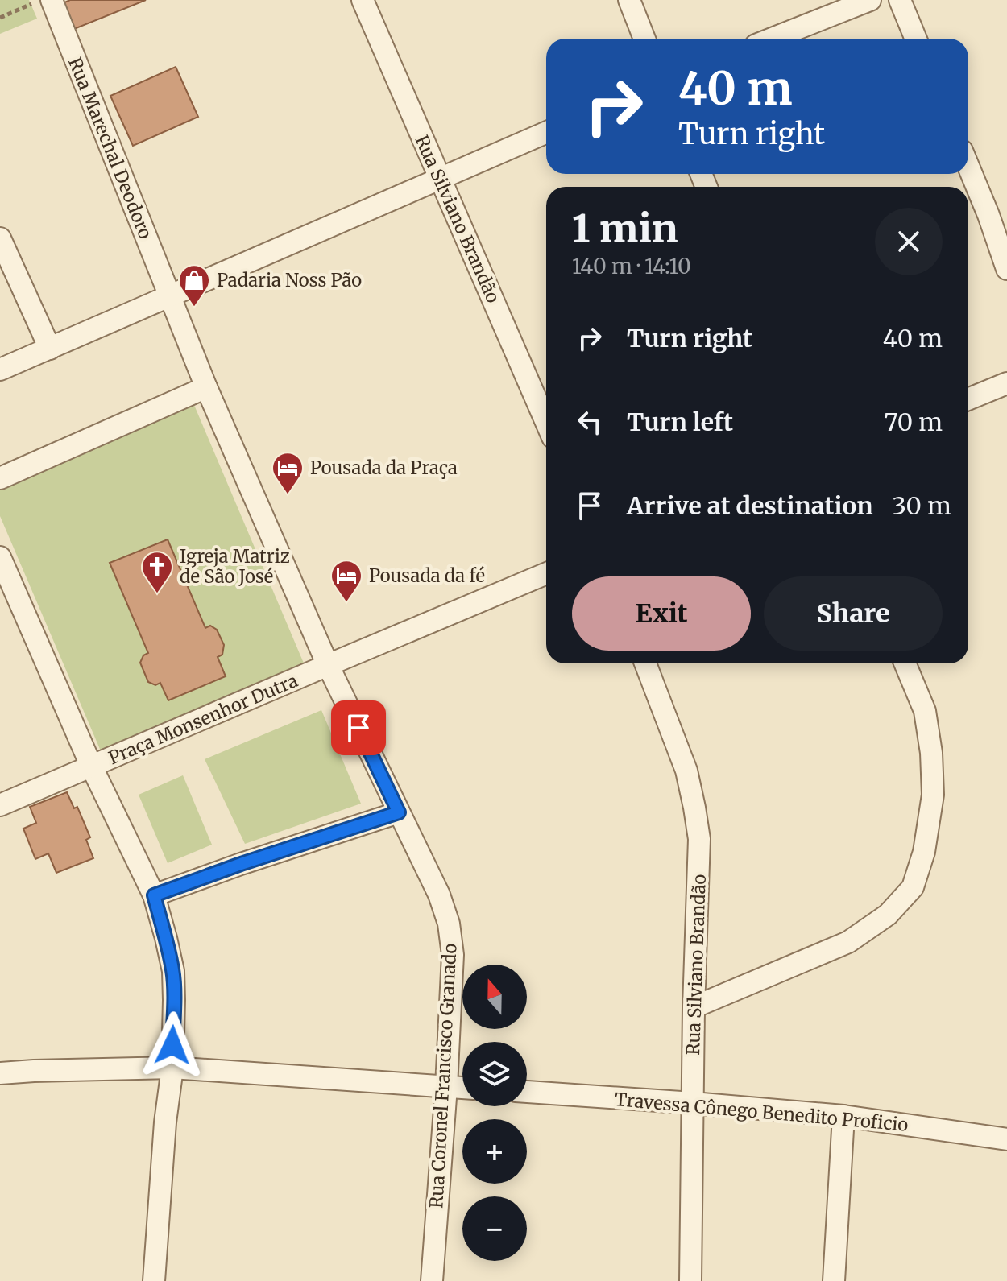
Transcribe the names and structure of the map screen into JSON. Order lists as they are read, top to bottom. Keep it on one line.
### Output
{"streets":{"street":["Rua Marechal Deodoro","Rua Silviano Brandão","Praça Monsenhor Dutra","Rua Coronel Francisco Granado","Travessa Cônego Benedito Proficio"]},"crossings":[["Rua Marechal Deodoro","Rua Coronel Francisco Granado"],["Rua Silviano Brandão","Travessa Cônego Benedito Proficio"],["Praça Monsenhor Dutra","Rua Coronel Francisco Granado"]],"places":{"shop":["Padaria Noss Pão"],"hotel":["Pousada da Praça","Pousada da fé"],"church":["Igreja Matriz de São José"]},"north":"top","page":{"turn":["40 m","Turn right"],"heading":["1 min","140 m · 14:10"],"list":[{"name":"Turn right","value":"40 m"},{"name":"Turn left","value":"70 m"},{"name":"Arrive at destination","value":"30 m"}],"buttons":["Exit","Share"],"map_buttons":["+","−"]}}
